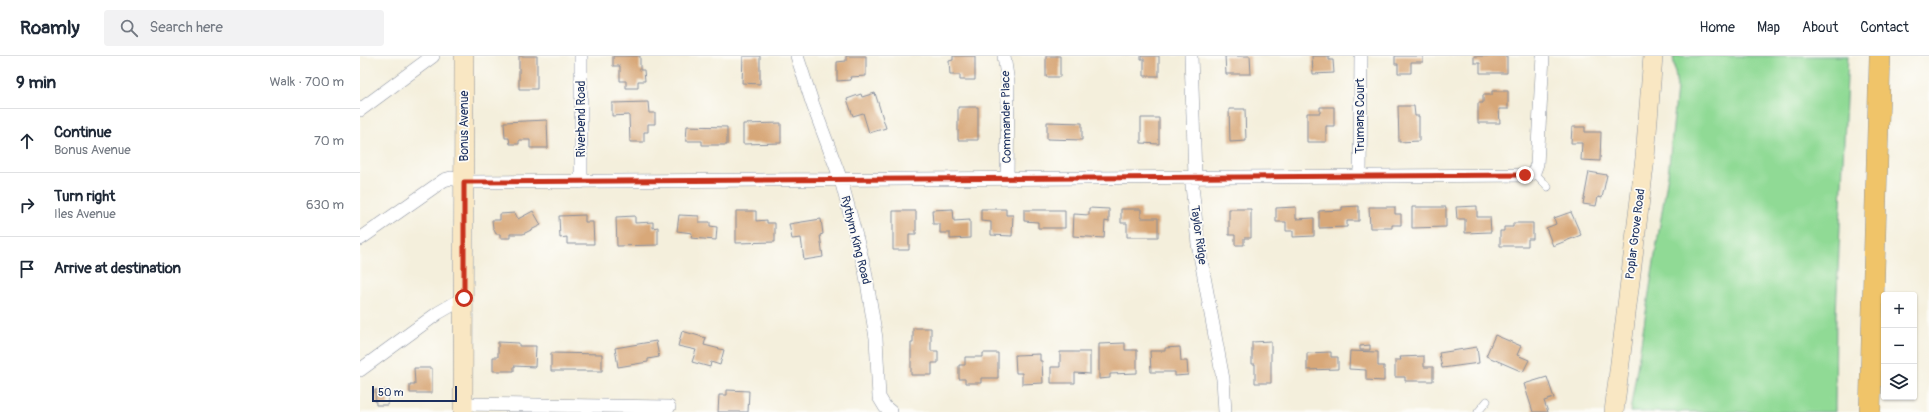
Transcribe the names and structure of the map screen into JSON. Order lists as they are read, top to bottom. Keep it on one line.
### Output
{"streets":{"main road":["Bonus Avenue","Poplar Grove Road"],"street":["Trumans Court","Commander Place","Riverbend Road","Taylor Ridge","Rythym King Road"]},"scale_bar":"50 m","page":{"header":"Roamly","search":"Search here","nav":["Home","Map","About","Contact"],"heading":["9 min","Walk · 700 m"],"list":[["Continue","Bonus Avenue","70 m"],["Turn right","Iles Avenue","630 m"],"Arrive at destination"],"map_buttons":["+","−"],"scale":"50 m"}}
